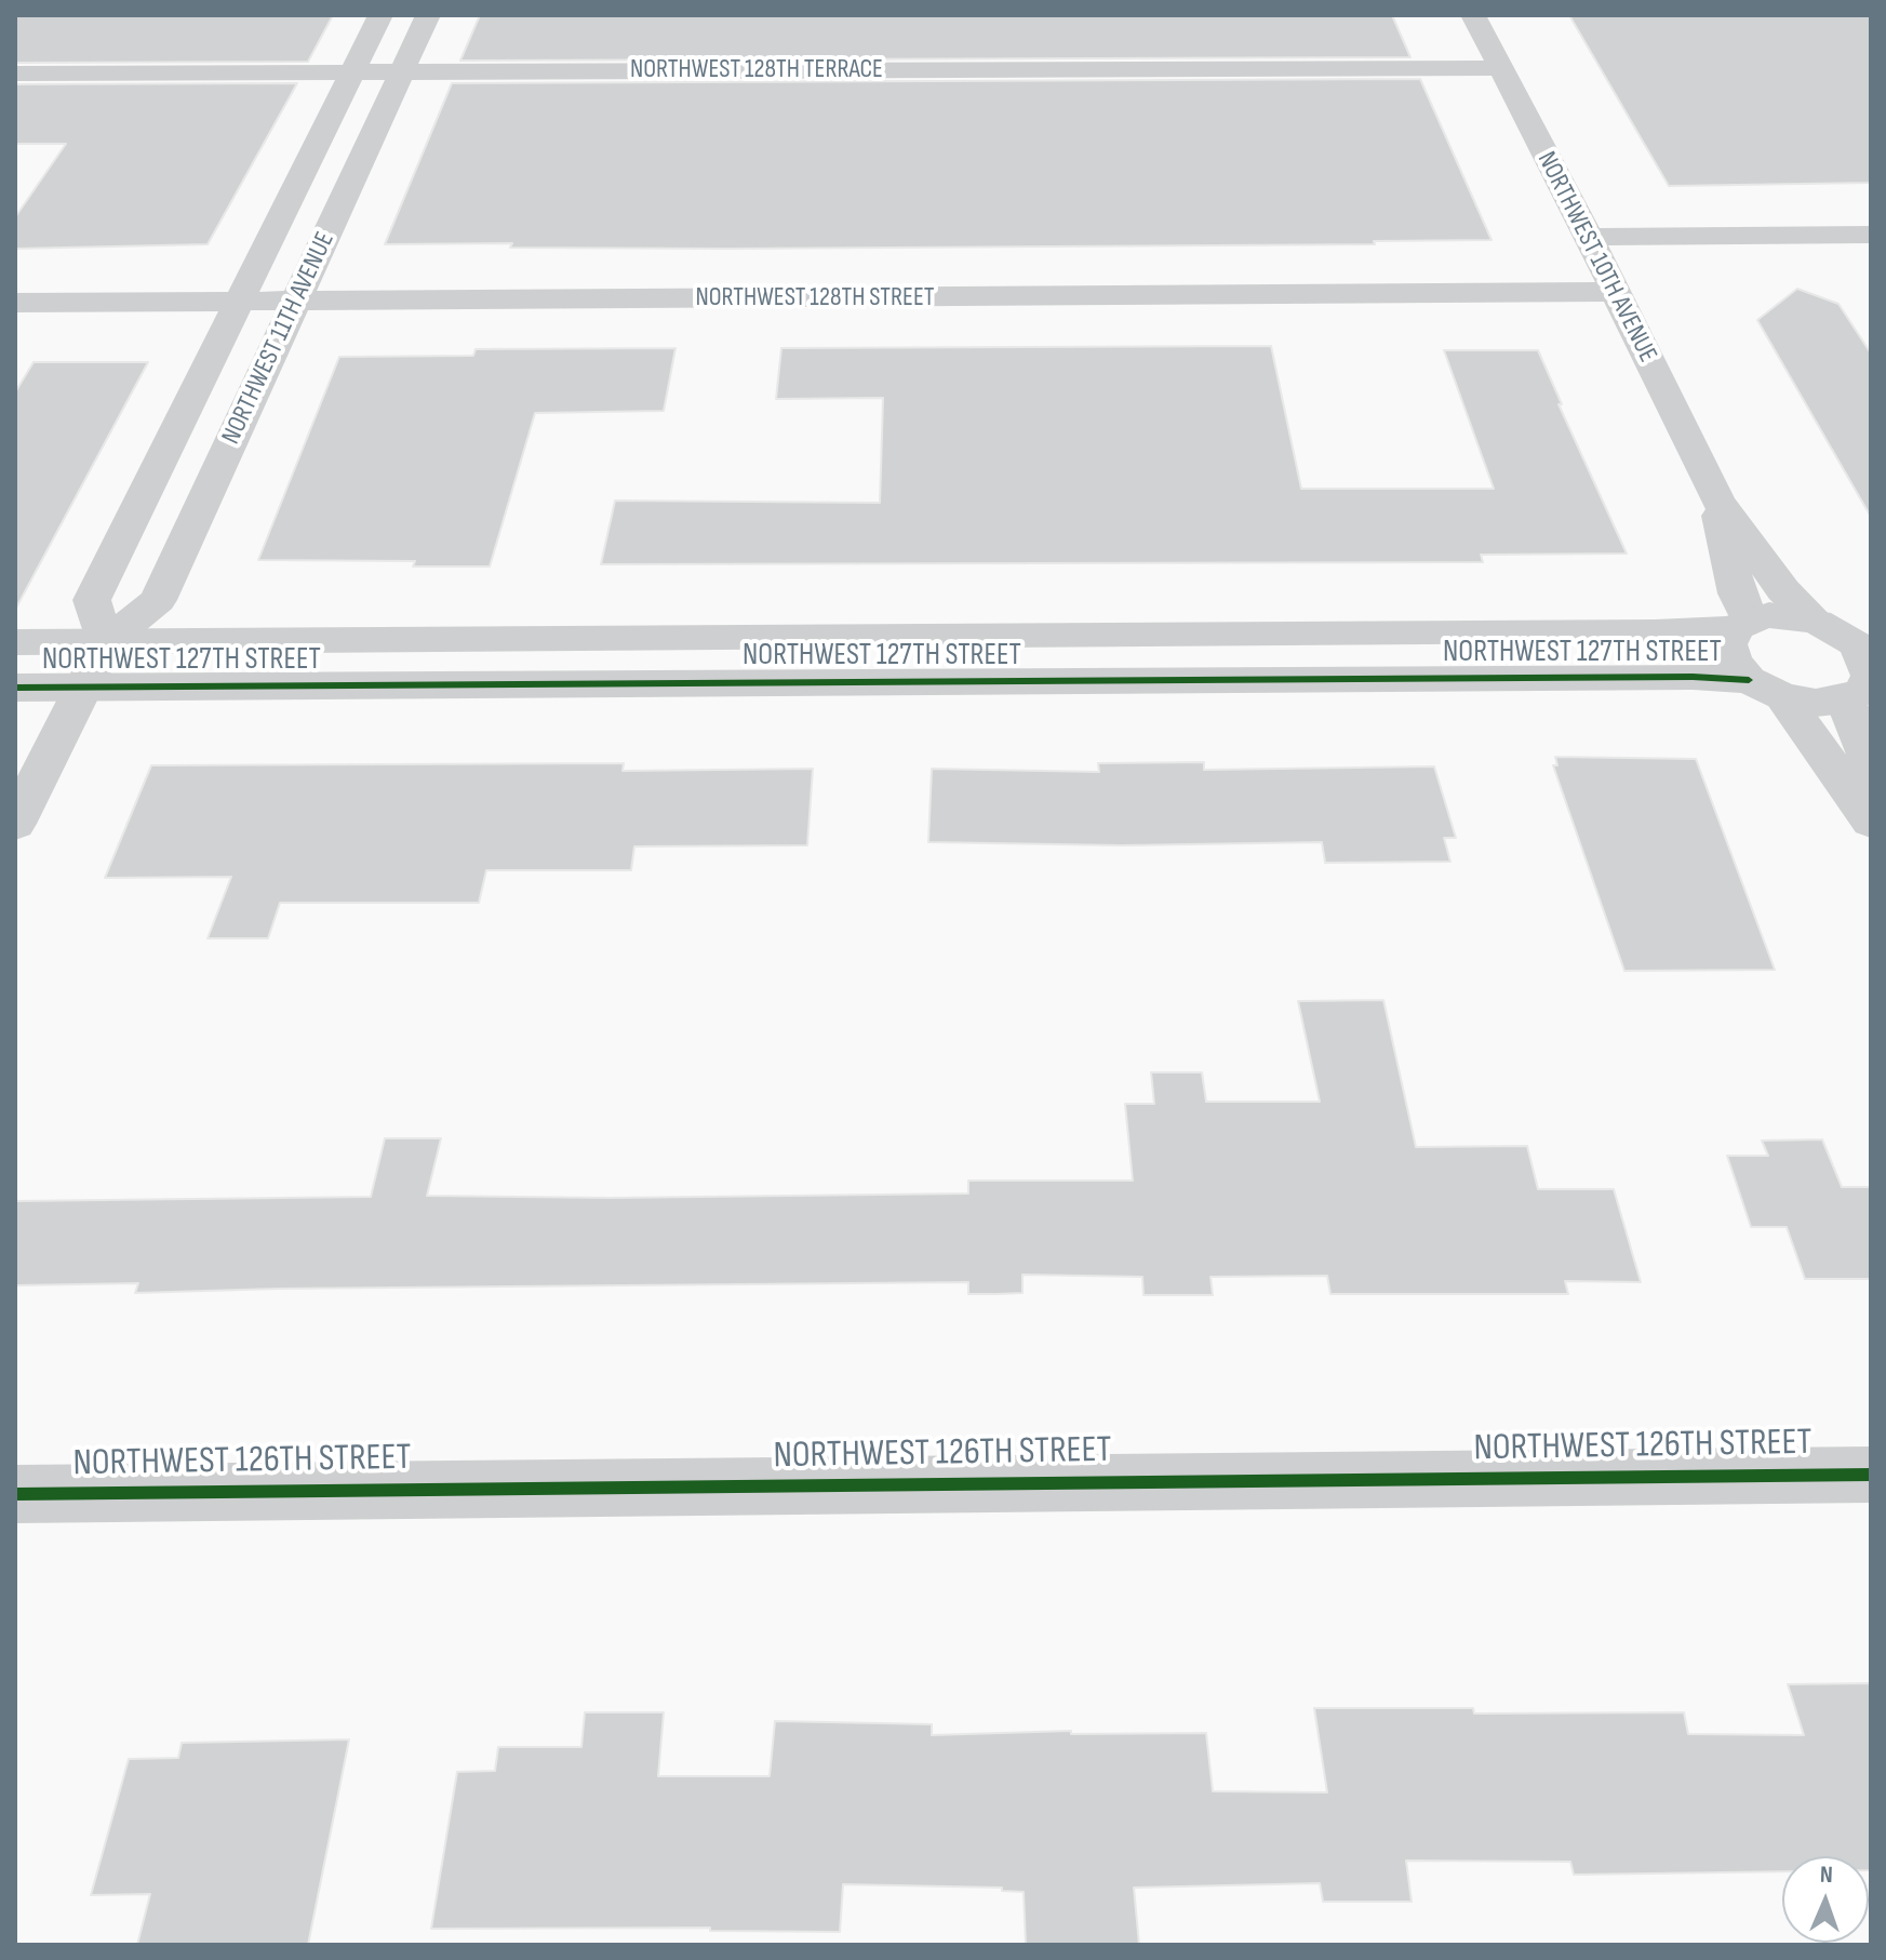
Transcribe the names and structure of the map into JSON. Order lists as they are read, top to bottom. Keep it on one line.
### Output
{"streets":{"street":["NORTHWEST 128TH TERRACE","NORTHWEST 10TH AVENUE","NORTHWEST 128TH STREET","NORTHWEST 11TH AVENUE","NORTHWEST 127TH STREET","NORTHWEST 126TH STREET"]},"crossings":[["NORTHWEST 128TH TERRACE","NORTHWEST 10TH AVENUE"],["NORTHWEST 128TH TERRACE","NORTHWEST 11TH AVENUE"],["NORTHWEST 10TH AVENUE","NORTHWEST 128TH STREET"],["NORTHWEST 10TH AVENUE","NORTHWEST 127TH STREET"],["NORTHWEST 128TH STREET","NORTHWEST 11TH AVENUE"],["NORTHWEST 11TH AVENUE","NORTHWEST 127TH STREET"]],"north":"top"}
